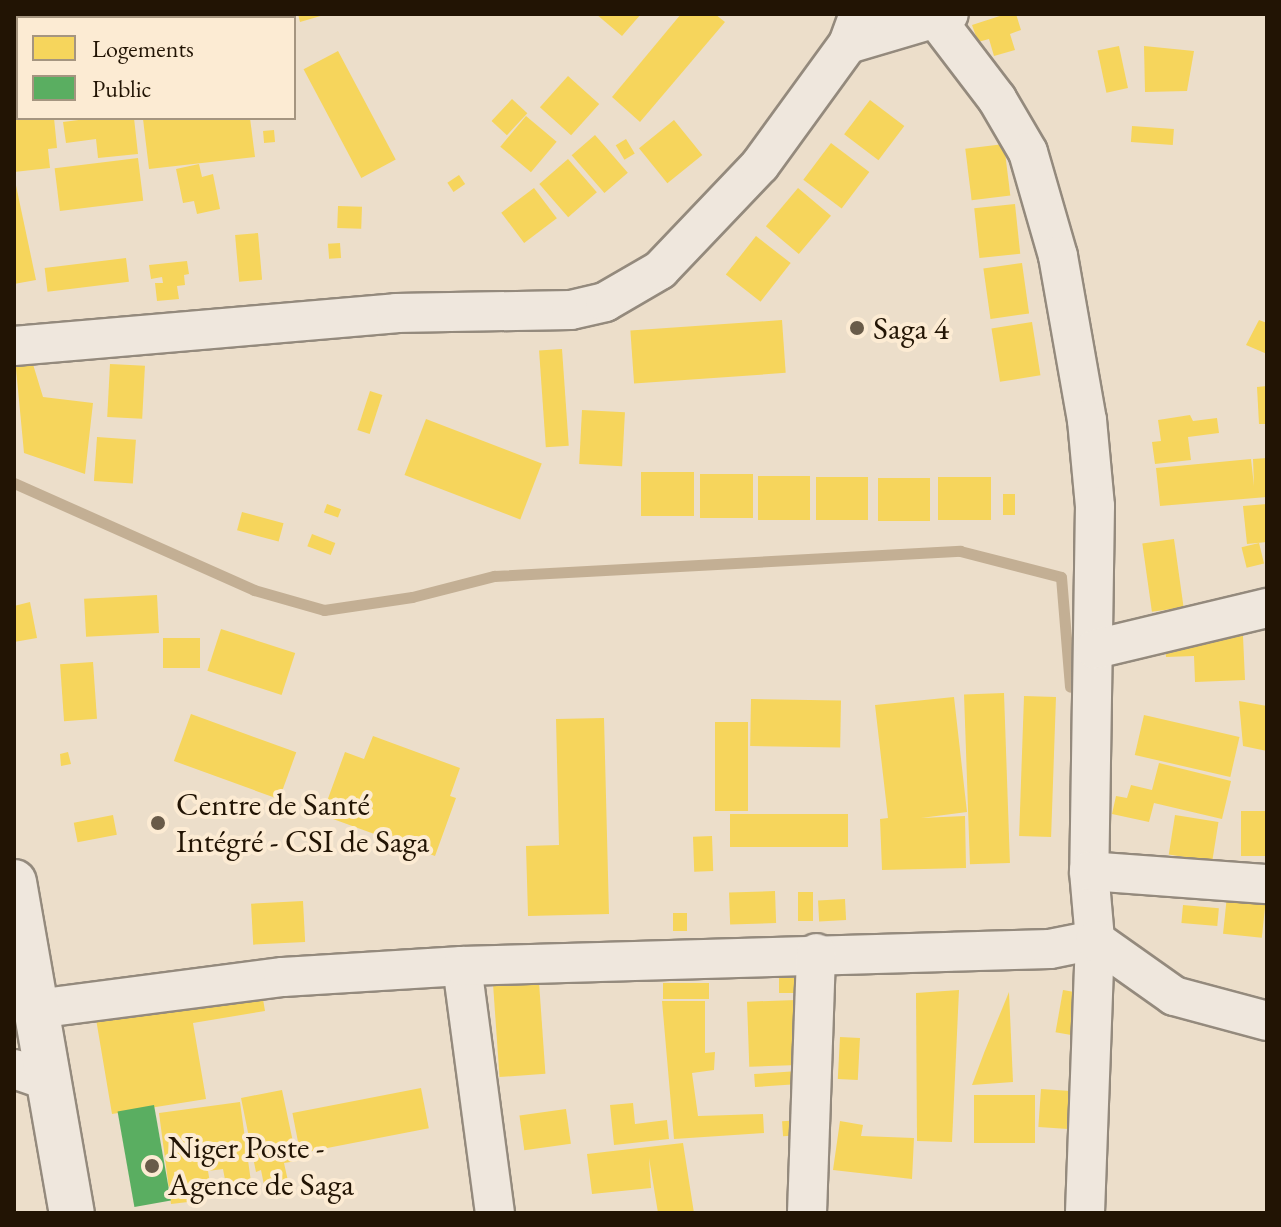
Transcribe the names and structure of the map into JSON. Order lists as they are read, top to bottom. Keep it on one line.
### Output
{"places":["Saga 4","Centre de Santé Intégré - CSI de Saga","Niger Poste - Agence de Saga"],"legend":["Logements","Public"]}
